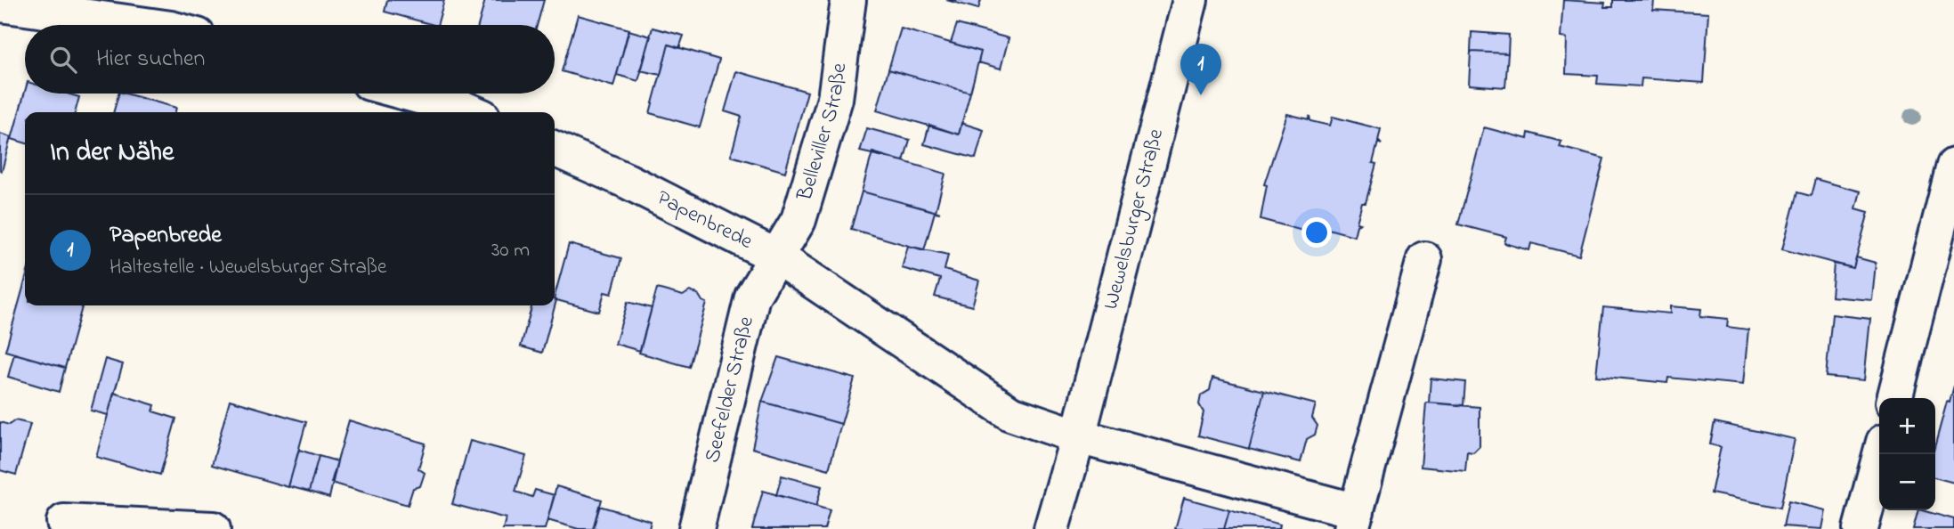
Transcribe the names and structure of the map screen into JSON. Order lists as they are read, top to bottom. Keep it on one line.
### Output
{"streets":{"street":["Belleviller Straße","Wewelsburger Straße","Papenbrede","Seefelder Straße"]},"crossings":[["Belleviller Straße","Papenbrede"],["Belleviller Straße","Seefelder Straße"],["Wewelsburger Straße","Papenbrede"],["Papenbrede","Seefelder Straße"]],"page":{"search":"Hier suchen","pins":"1","heading":"In der Nähe","list":[{"mark":"1","name":"Papenbrede","note":"Haltestelle · Wewelsburger Straße","value":"30 m"}],"map_buttons":["+","−"]}}
